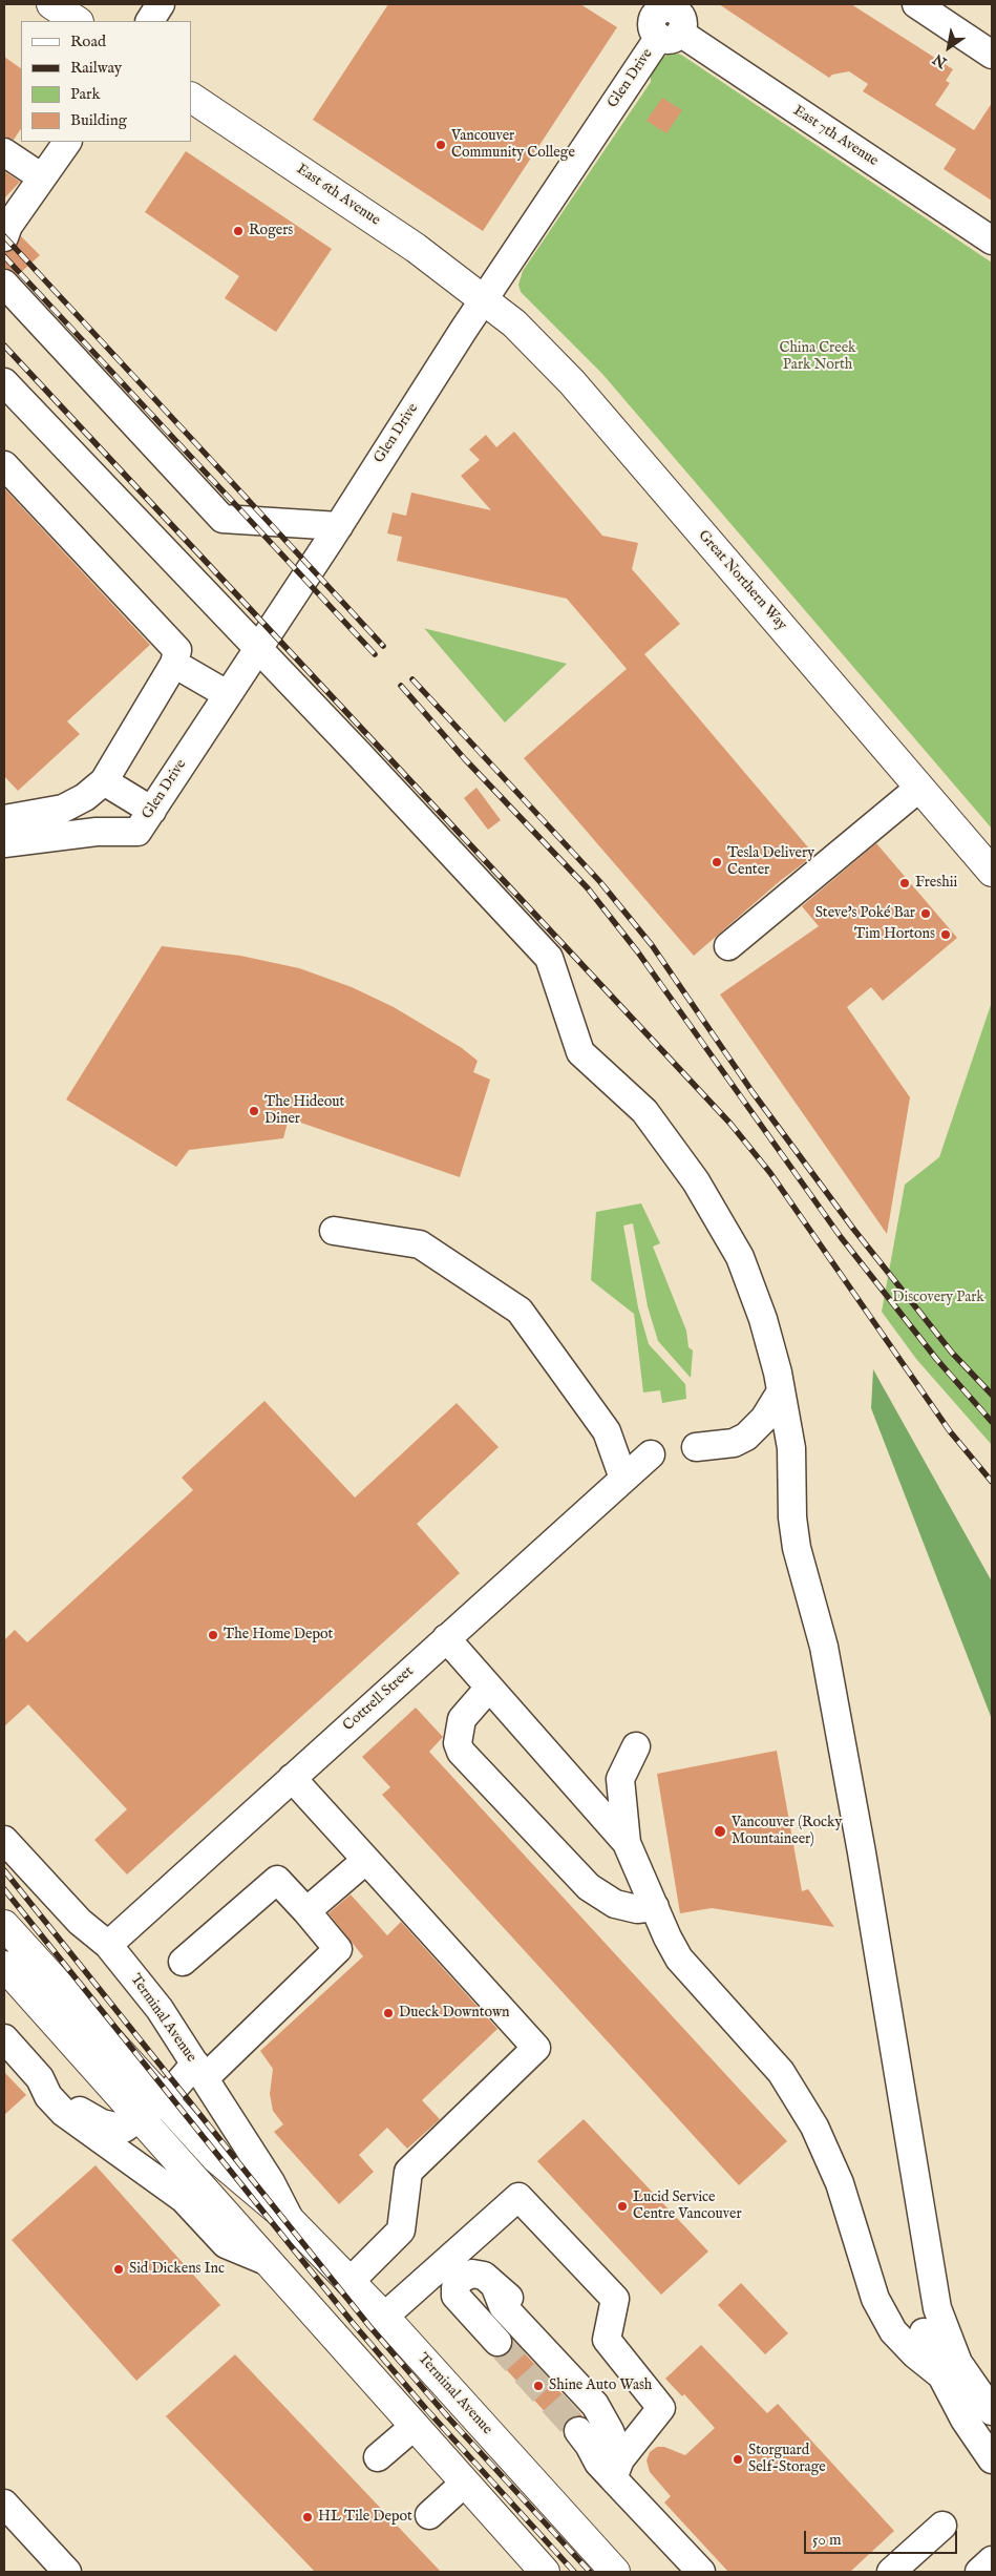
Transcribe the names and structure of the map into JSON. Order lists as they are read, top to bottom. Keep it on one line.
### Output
{"streets":{"main road":["East 6th Avenue","Great Northern Way","Terminal Avenue"],"street":["Glen Drive","East 7th Avenue","Cottrell Street"]},"crossings":[["Glen Drive","East 7th Avenue"],["Glen Drive","East 6th Avenue"],["Glen Drive","Great Northern Way"],["East 6th Avenue","Great Northern Way"],["Cottrell Street","Terminal Avenue"]],"parks":["China Creek Park North","Discovery Park"],"places":["Vancouver Community College","Rogers","Tesla Delivery Center","Freshii","Steve's Poké Bar","Tim Hortons","The Hideout Diner","The Home Depot","Vancouver (Rocky Mountaineer)","Dueck Downtown","Lucid Service Centre Vancouver","Sid Dickens Inc","Shine Auto Wash","Storguard Self-Storage","HL Tile Depot"],"legend":["Road","Railway","Park","Building"],"scale_bar":"50 m","north":"bottom left"}
